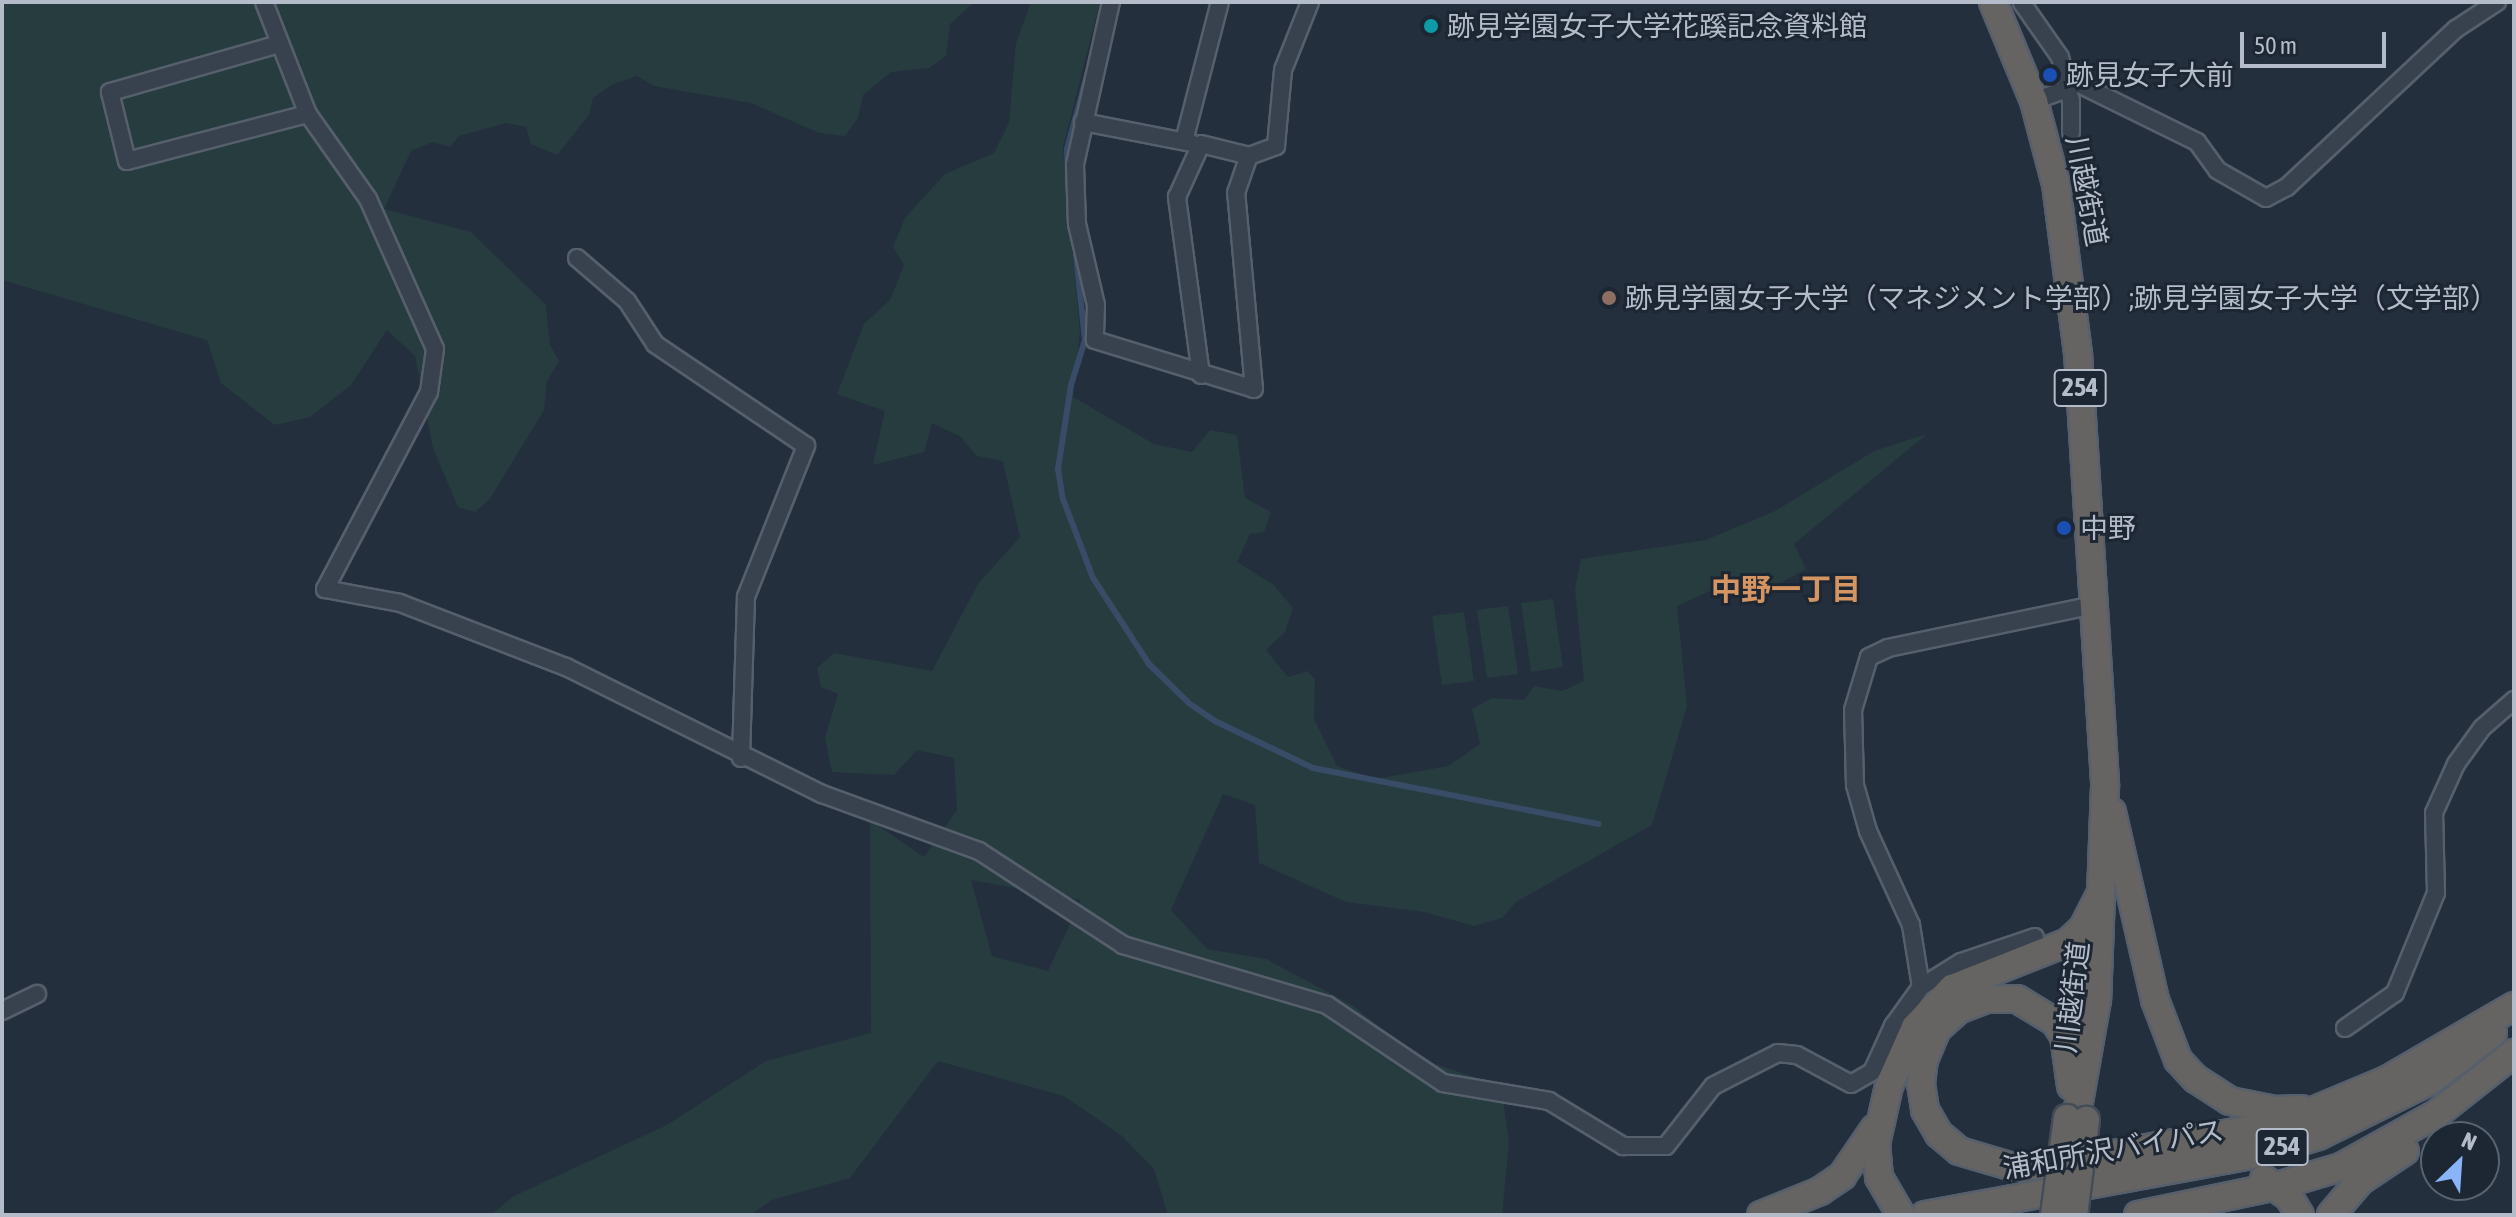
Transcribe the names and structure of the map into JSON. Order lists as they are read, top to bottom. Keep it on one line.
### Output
{"streets":{"highway":["川越街道","254","浦和所沢バイパス"]},"districts":["中野一丁目"],"places":["跡見学園女子大学花蹊記念資料館","跡見女子大前","跡見学園女子大学（マネジメント学部）;跡見学園女子大学（文学部）","中野"],"scale_bar":"50 m","north":"top right"}
